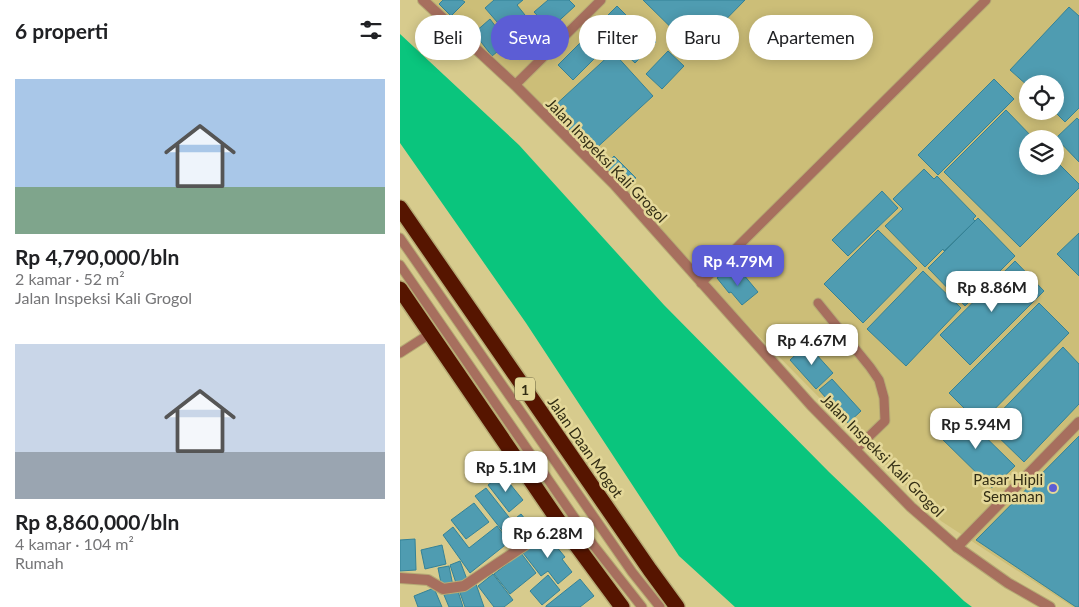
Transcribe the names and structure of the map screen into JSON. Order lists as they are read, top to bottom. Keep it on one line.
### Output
{"streets":{"highway":["1","Jalan Daan Mogot"],"street":["Jalan Inspeksi Kali Grogol"]},"places":["Pasar Hipli Semanan"],"page":{"heading":"6 properti","chip":["Beli","Sewa","Filter","Baru","Apartemen"],"list":[{"name":"Rp 4,790,000/bln","note":"2 kamar · 52 m² · Jalan Inspeksi Kali Grogol"},{"name":"Rp 8,860,000/bln","note":"4 kamar · 104 m² · Rumah"}],"price":["Rp 4.79M","Rp 8.86M","Rp 4.67M","Rp 5.94M","Rp 5.1M","Rp 6.28M"]}}
